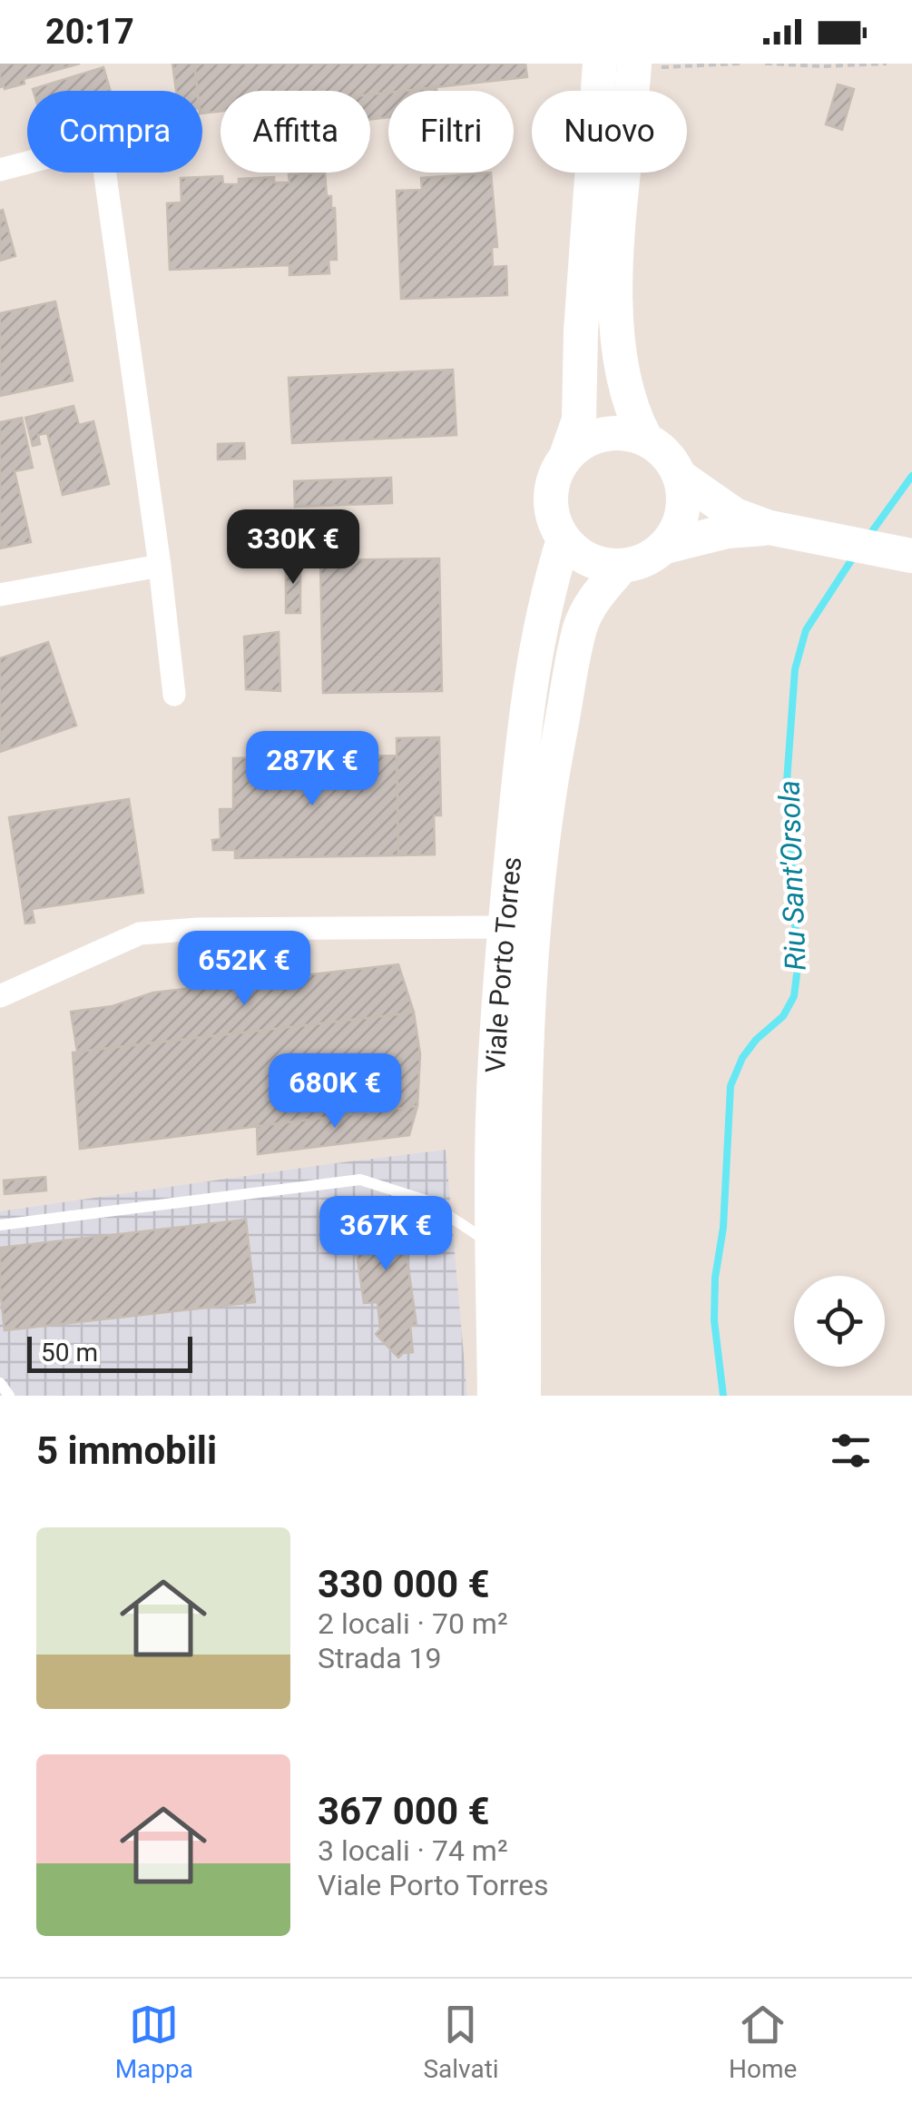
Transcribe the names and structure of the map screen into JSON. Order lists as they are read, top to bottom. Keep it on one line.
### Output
{"streets":{"main road":["Viale Porto Torres"]},"water":["Riu Sant'Orsola"],"scale_bar":"50 m","page":{"status":"20:17","chip":["Compra","Affitta","Filtri","Nuovo"],"price":["330K €","287K €","652K €","680K €","367K €"],"scale":"50 m","heading":"5 immobili","list":[{"name":"330 000 €","note":"2 locali · 70 m² · Strada 19"},{"name":"367 000 €","note":"3 locali · 74 m² · Viale Porto Torres"}],"tabs":["Mappa","Salvati","Home"]}}
